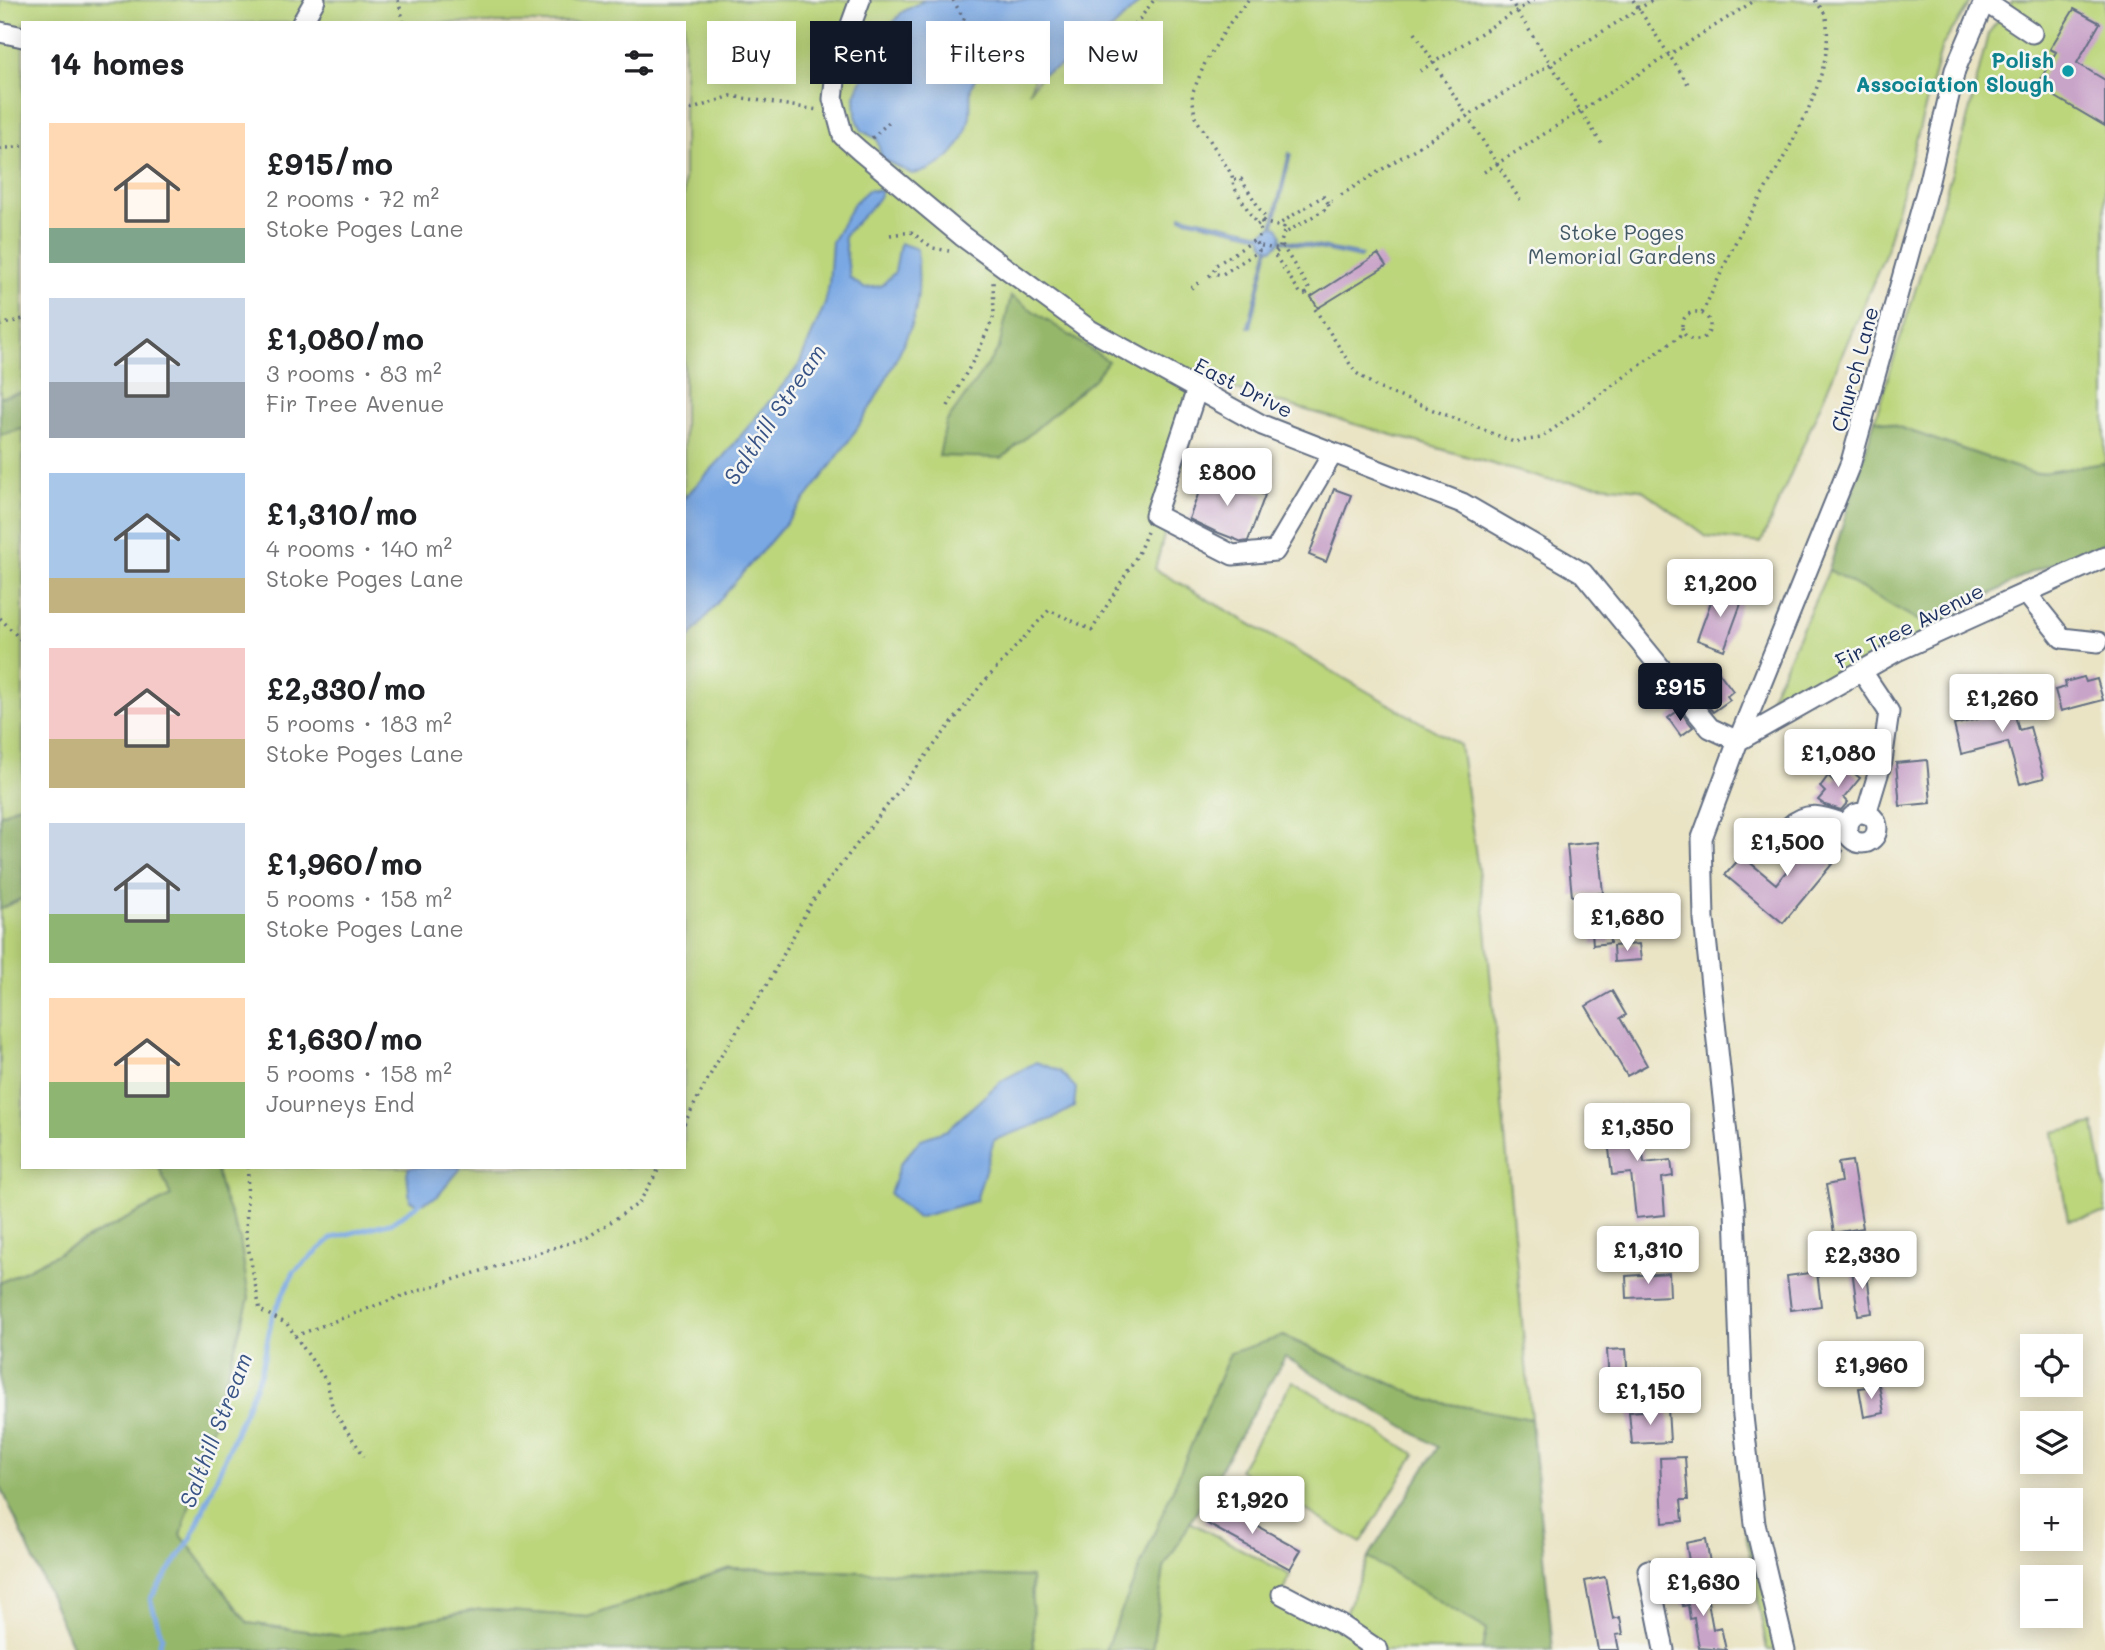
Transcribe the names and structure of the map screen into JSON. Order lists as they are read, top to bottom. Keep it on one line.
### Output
{"streets":{"street":["Church Lane","East Drive","Fir Tree Avenue"]},"crossings":[["Church Lane","East Drive"],["Church Lane","Fir Tree Avenue"],["East Drive","Fir Tree Avenue"]],"water":["Salthill Stream"],"parks":["Stoke Poges Memorial Gardens"],"places":["Polish Association Slough"],"page":{"chip":["Buy","Rent","Filters","New"],"heading":"14 homes","list":[{"name":"£915/mo","note":"2 rooms · 72 m² · Stoke Poges Lane"},{"name":"£1,080/mo","note":"3 rooms · 83 m² · Fir Tree Avenue"},{"name":"£1,310/mo","note":"4 rooms · 140 m² · Stoke Poges Lane"},{"name":"£2,330/mo","note":"5 rooms · 183 m² · Stoke Poges Lane"},{"name":"£1,960/mo","note":"5 rooms · 158 m² · Stoke Poges Lane"},{"name":"£1,630/mo","note":"5 rooms · 158 m² · Journeys End"}],"price":["£800","£1,200","£915","£1,260","£1,080","£1,500","£1,680","£1,350","£1,310","£2,330","£1,960","£1,150","£1,920","£1,630"],"map_buttons":["+","−"]}}
